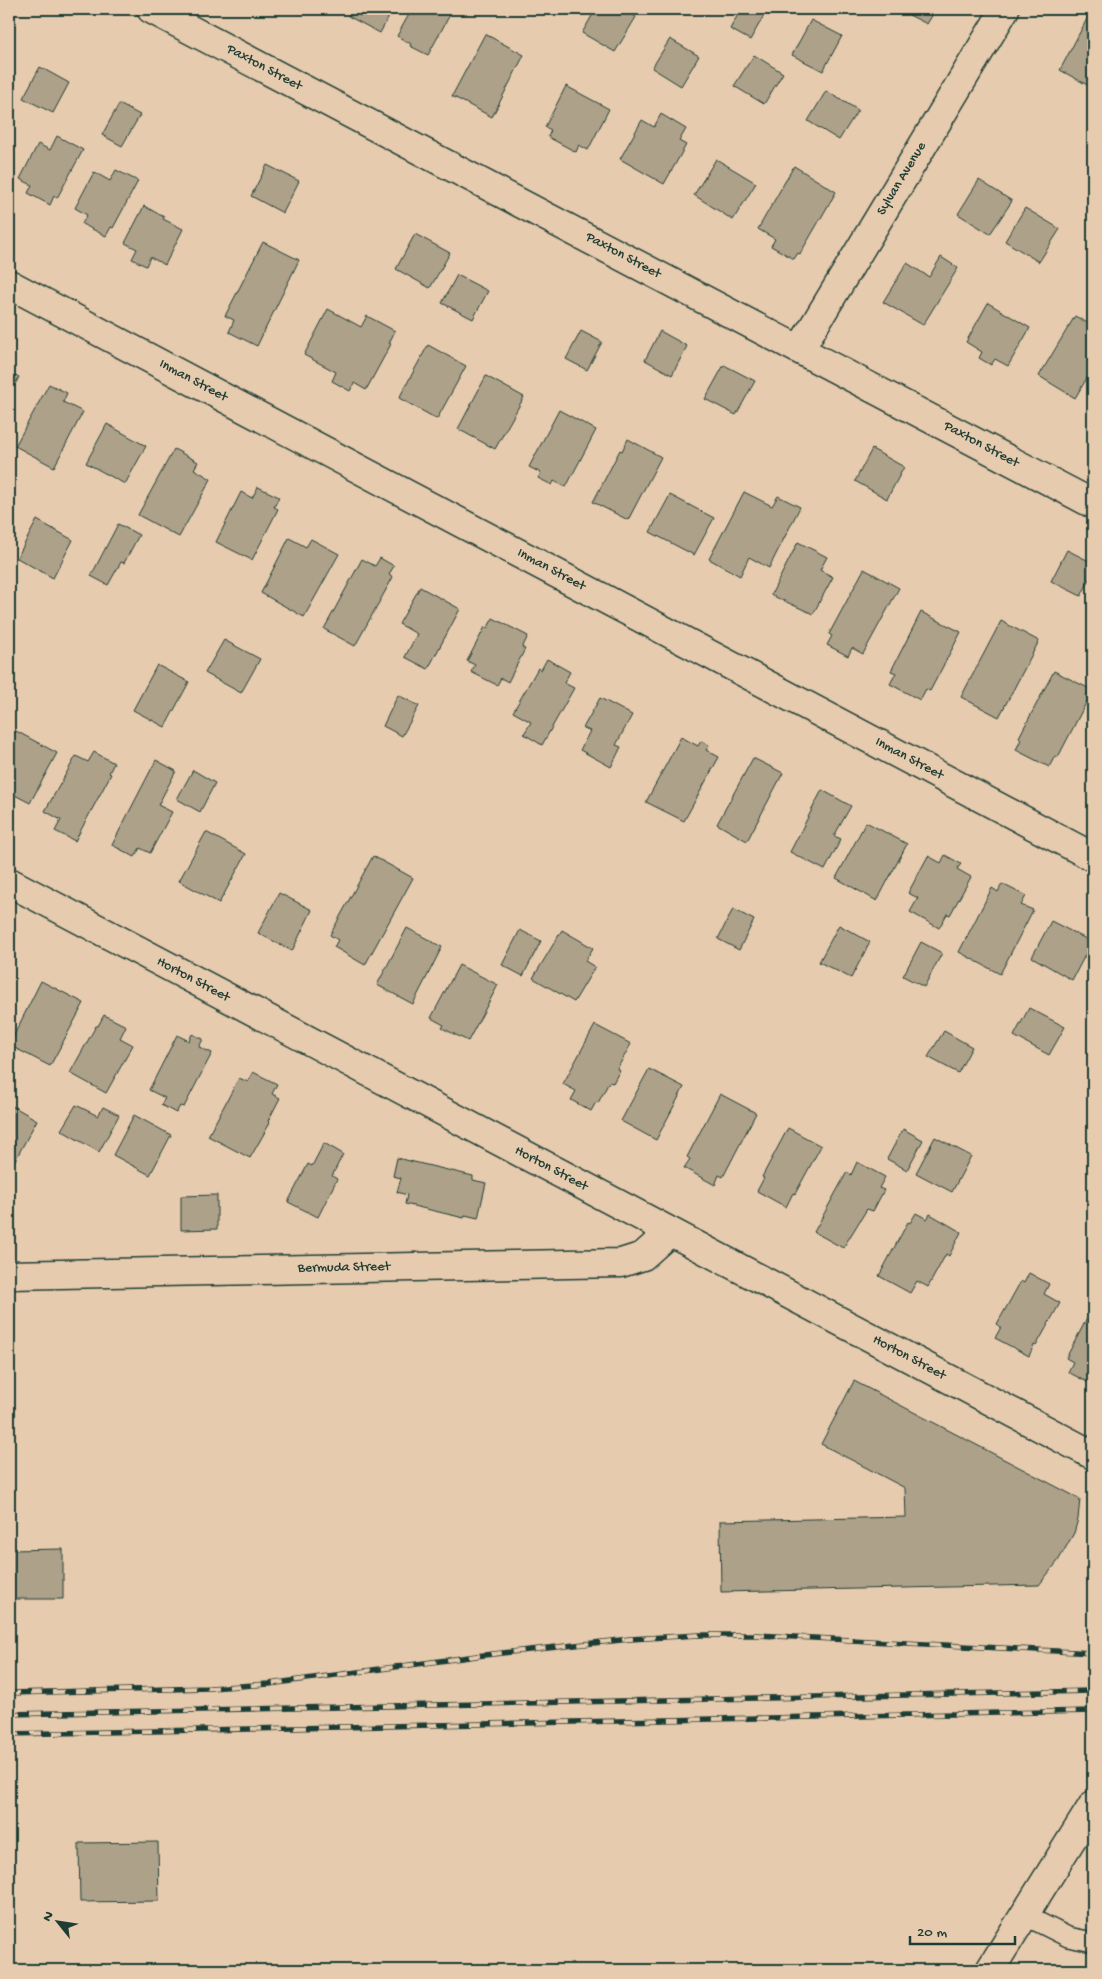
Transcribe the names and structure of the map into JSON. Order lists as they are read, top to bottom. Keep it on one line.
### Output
{"streets":{"street":["Paxton Street","Sylvan Avenue","Inman Street","Horton Street","Bermuda Street"]},"crossings":[["Paxton Street","Sylvan Avenue"],["Horton Street","Bermuda Street"]],"scale_bar":"20 m","north":"top left"}
